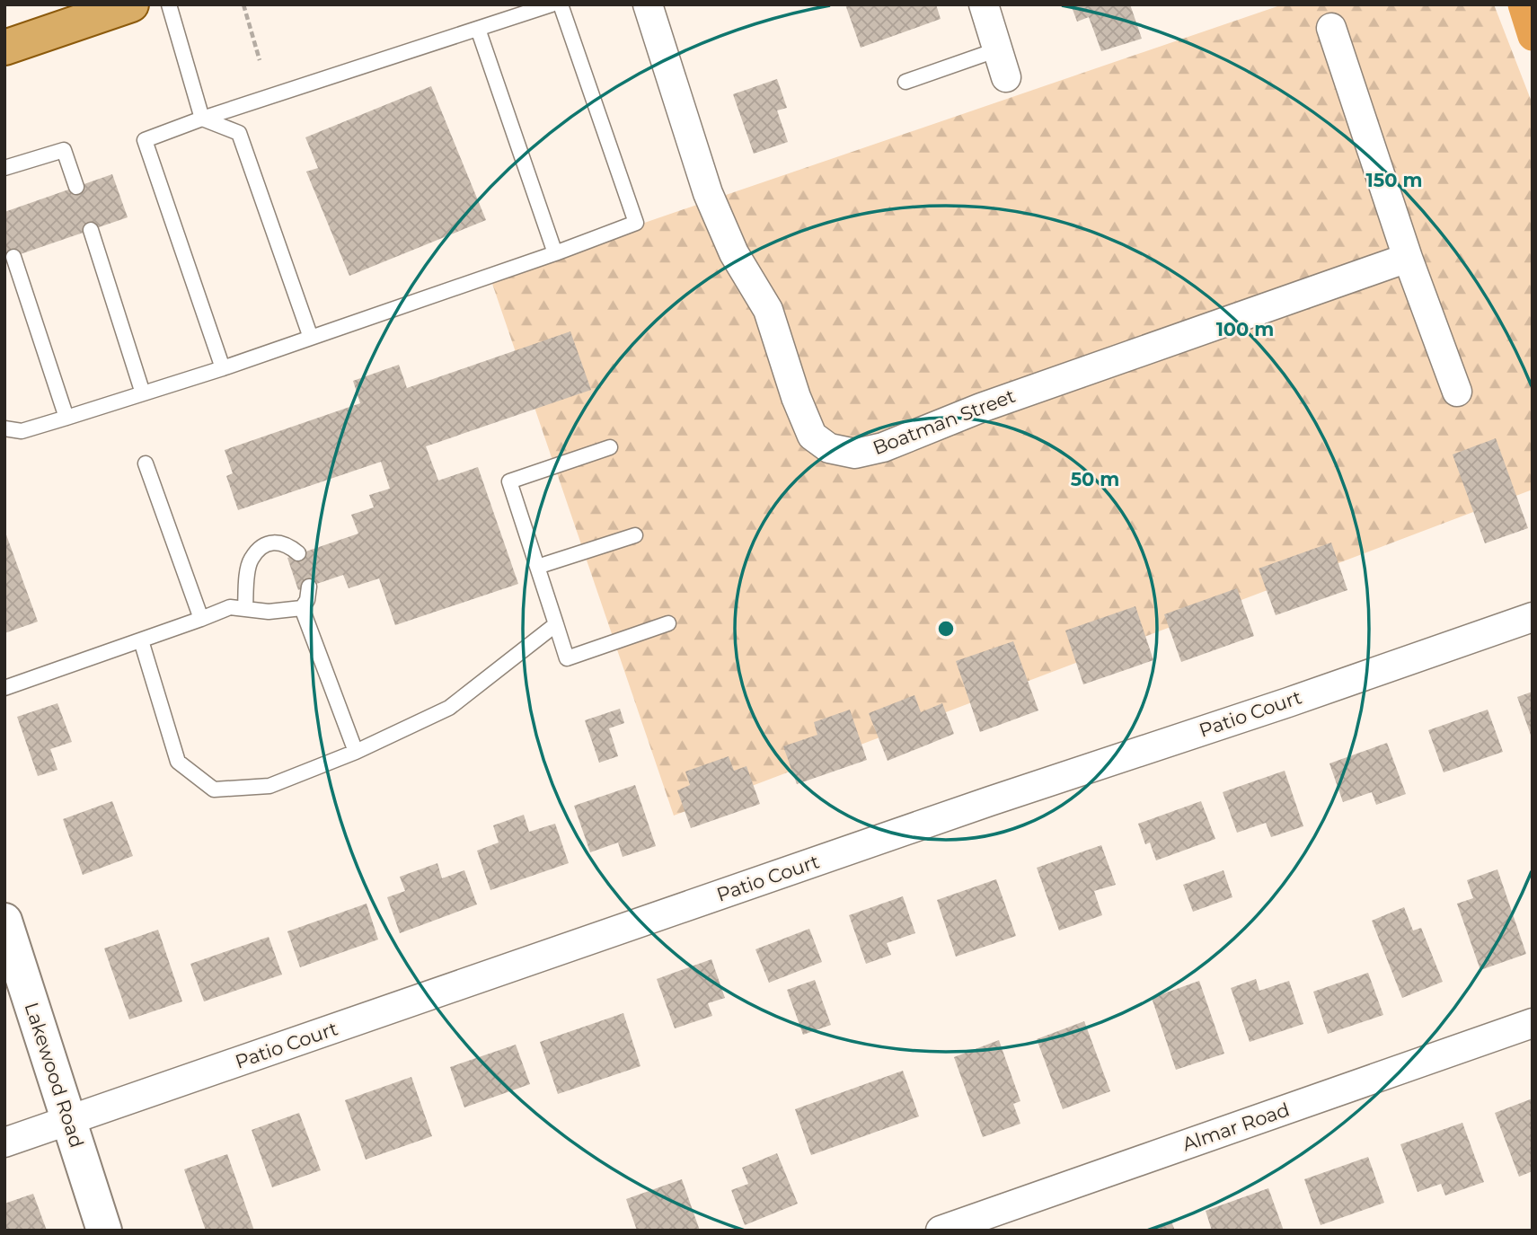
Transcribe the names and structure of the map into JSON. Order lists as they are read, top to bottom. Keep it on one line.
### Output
{"streets":{"street":["Boatman Street","Patio Court","Lakewood Road","Almar Road"]},"crossings":[["Patio Court","Lakewood Road"]],"rings":["150 m","100 m","50 m"]}
